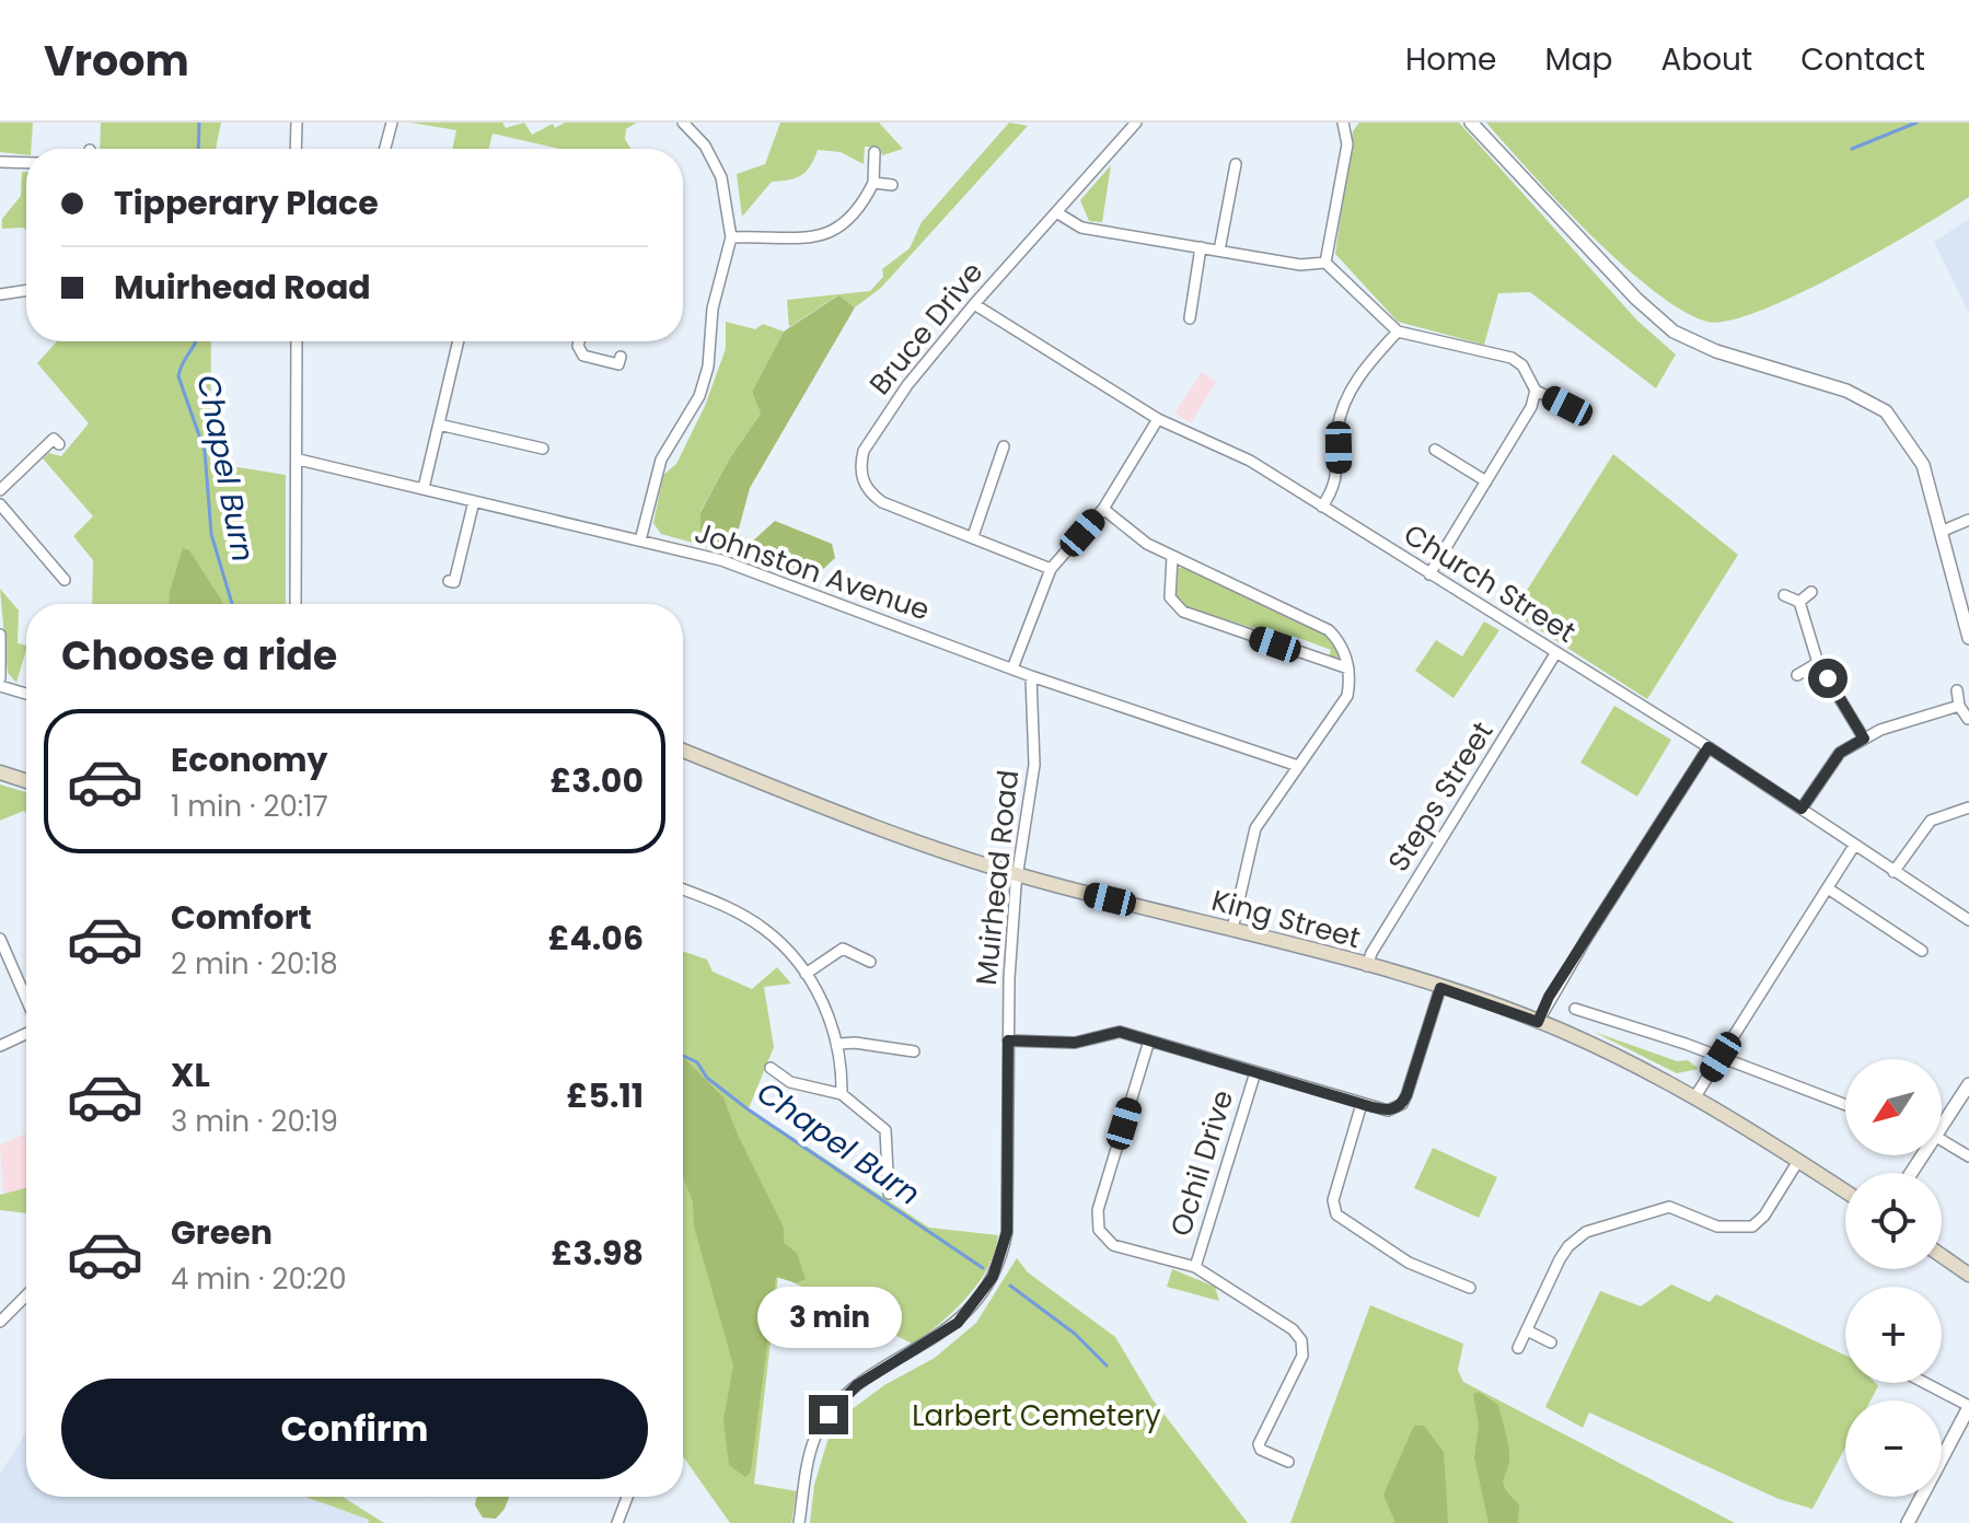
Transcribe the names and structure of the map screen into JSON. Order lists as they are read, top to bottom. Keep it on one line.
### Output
{"streets":{"main road":["King Street"],"street":["Bruce Drive","Johnston Avenue","Church Street","Steps Street","Muirhead Road","Ochil Drive"]},"crossings":[["Bruce Drive","Church Street"],["Johnston Avenue","Muirhead Road"],["Church Street","Steps Street"],["Steps Street","King Street"],["Muirhead Road","King Street"]],"water":["Chapel Burn"],"parks":["Larbert Cemetery"],"north":"bottom left","page":{"header":"Vroom","nav":["Home","Map","About","Contact"],"banner":["Tipperary Place","Muirhead Road"],"heading":"Choose a ride","list":[{"name":"Economy","note":"1 min · 20:17","value":"£3.00"},{"name":"Comfort","note":"2 min · 20:18","value":"£4.06"},{"name":"XL","note":"3 min · 20:19","value":"£5.11"},{"name":"Green","note":"4 min · 20:20","value":"£3.98"}],"map_buttons":["+","−"],"bubble":"3 min","buttons":"Confirm"}}
